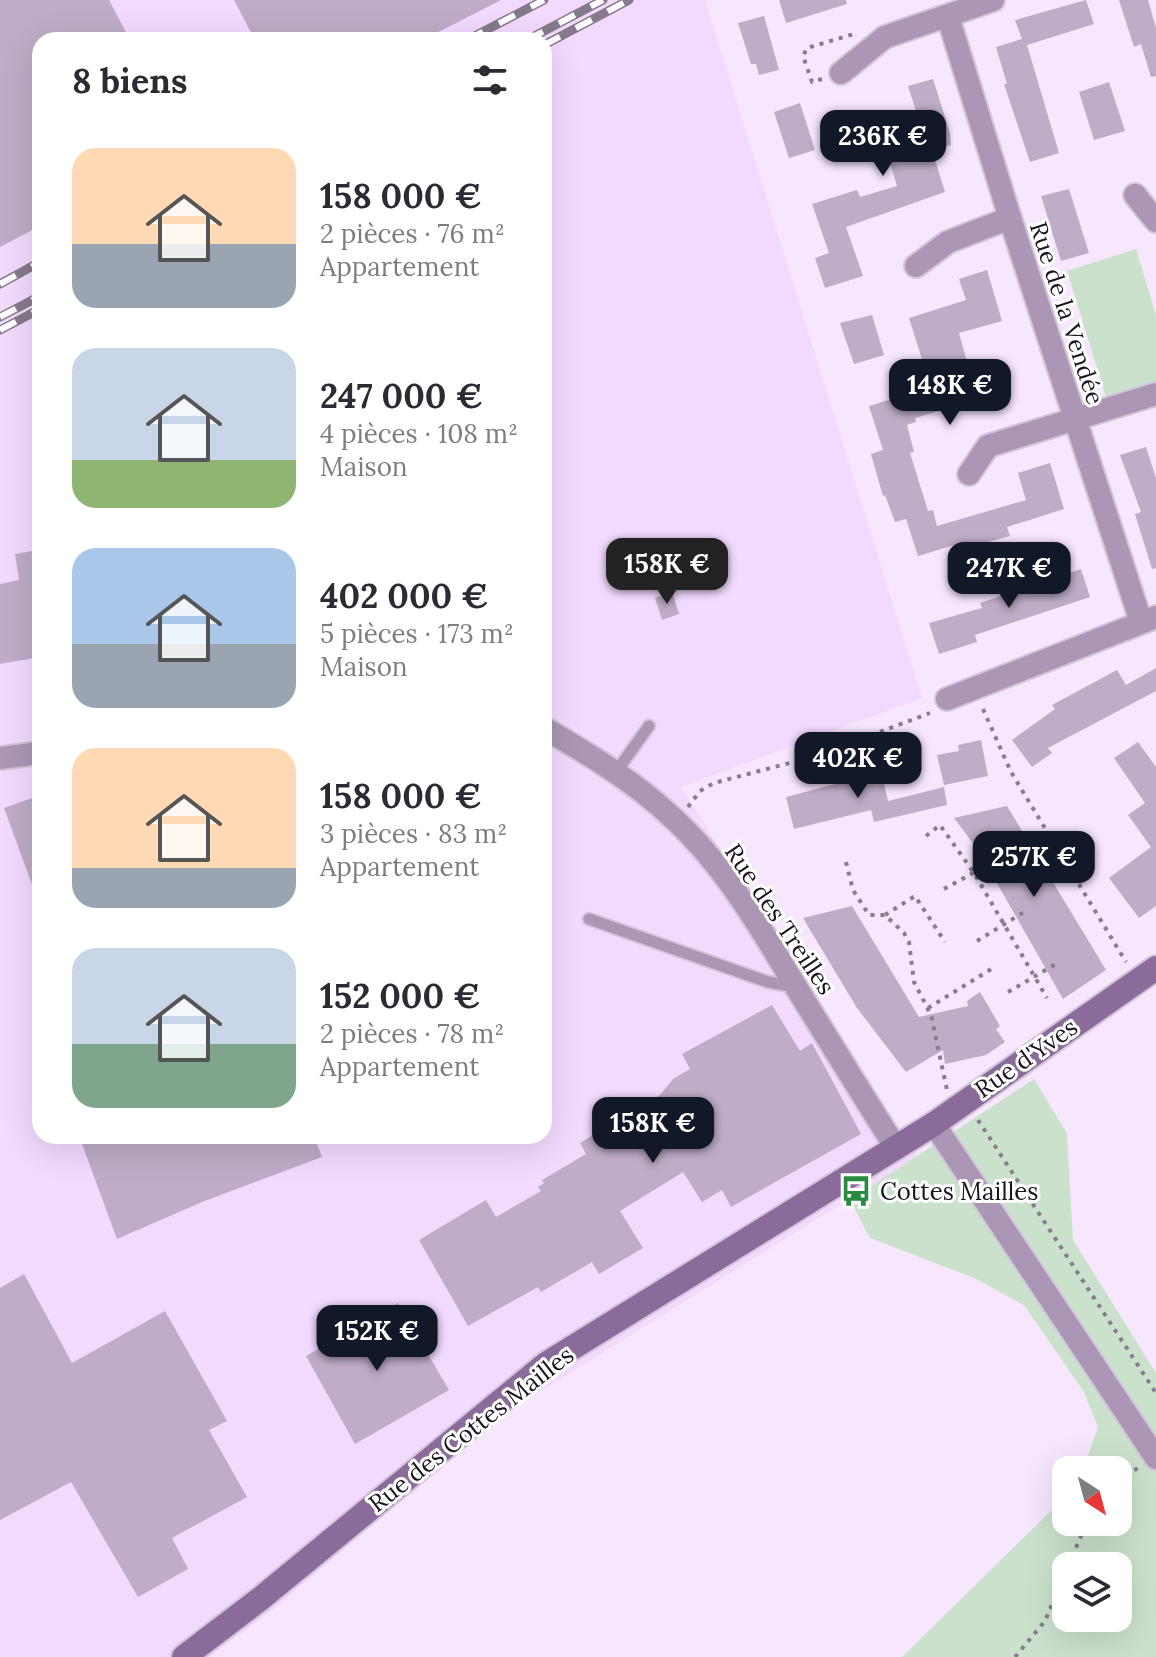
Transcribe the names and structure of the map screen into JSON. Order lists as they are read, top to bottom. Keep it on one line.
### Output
{"streets":{"street":["Rue de la Vendée","Rue des Treilles","Rue d'Yves","Rue des Cottes Mailles"]},"crossings":[["Rue des Treilles","Rue d'Yves"],["Rue des Treilles","Rue des Cottes Mailles"],["Rue d'Yves","Rue des Cottes Mailles"]],"places":{"bus stop":["Cottes Mailles"]},"north":"bottom right","page":{"heading":"8 biens","price":["236K €","148K €","158K €","247K €","402K €","257K €","158K €","152K €"],"list":[{"name":"158 000 €","note":"2 pièces · 76 m² · Appartement"},{"name":"247 000 €","note":"4 pièces · 108 m² · Maison"},{"name":"402 000 €","note":"5 pièces · 173 m² · Maison"},{"name":"158 000 €","note":"3 pièces · 83 m² · Appartement"},{"name":"152 000 €","note":"2 pièces · 78 m² · Appartement"}]}}
